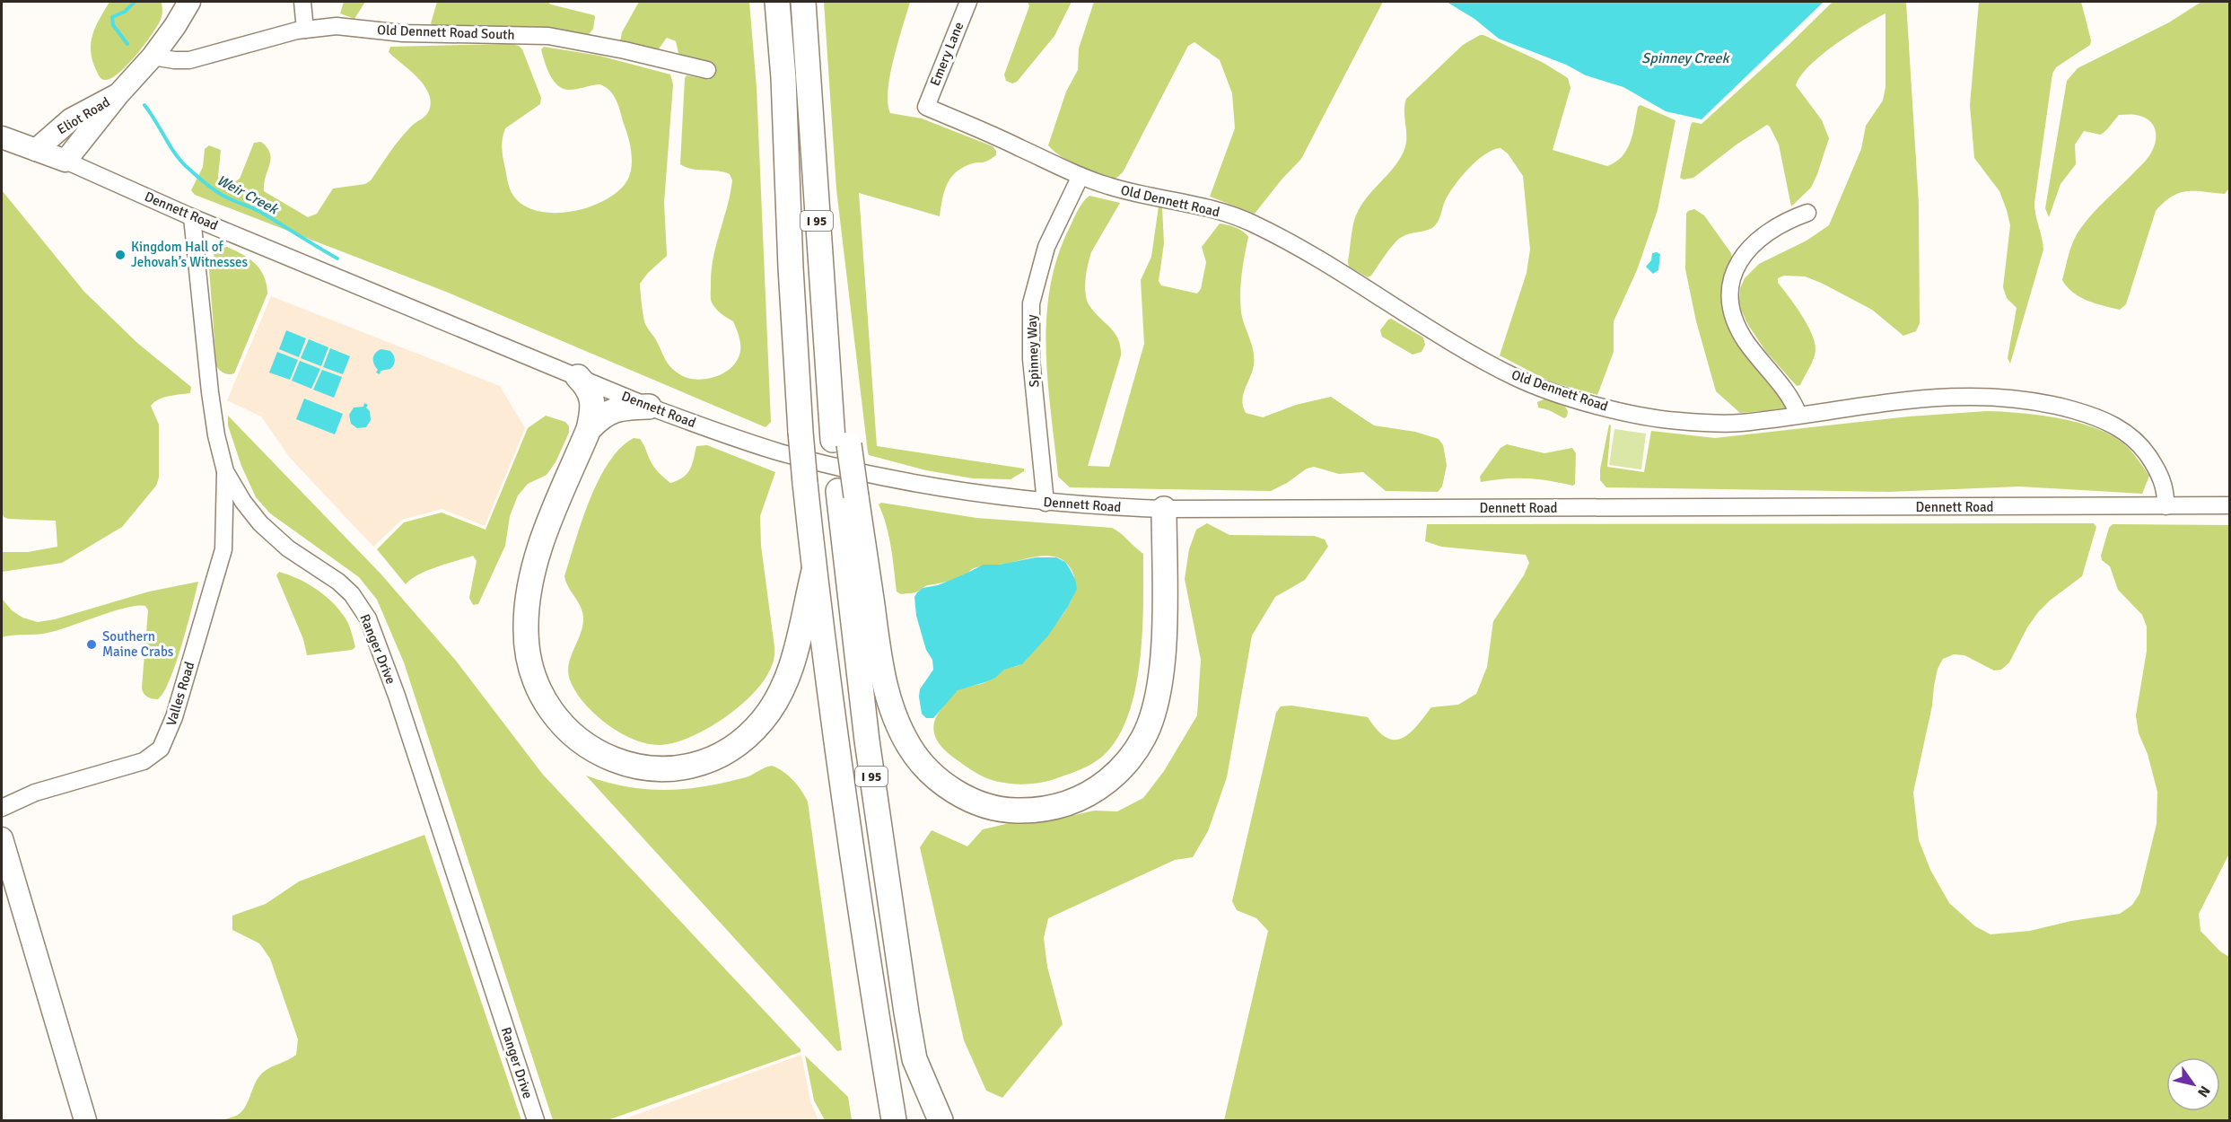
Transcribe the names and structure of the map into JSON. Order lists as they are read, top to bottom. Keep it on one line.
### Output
{"streets":{"highway":["I 95"],"main road":["Eliot Road","Dennett Road"],"street":["Old Dennett Road South","Emery Lane","Old Dennett Road","Spinney Way","Ranger Drive","Valles Road"]},"crossings":[["Emery Lane","Old Dennett Road"],["Eliot Road","Dennett Road"],["Old Dennett Road","Dennett Road"],["Old Dennett Road","Spinney Way"],["Dennett Road","Spinney Way"],["Dennett Road","Ranger Drive"],["Ranger Drive","Valles Road"]],"water":["Spinney Creek","Weir Creek"],"places":["Kingdom Hall of Jehovah’s Witnesses","Southern Maine Crabs"],"north":"bottom right"}
